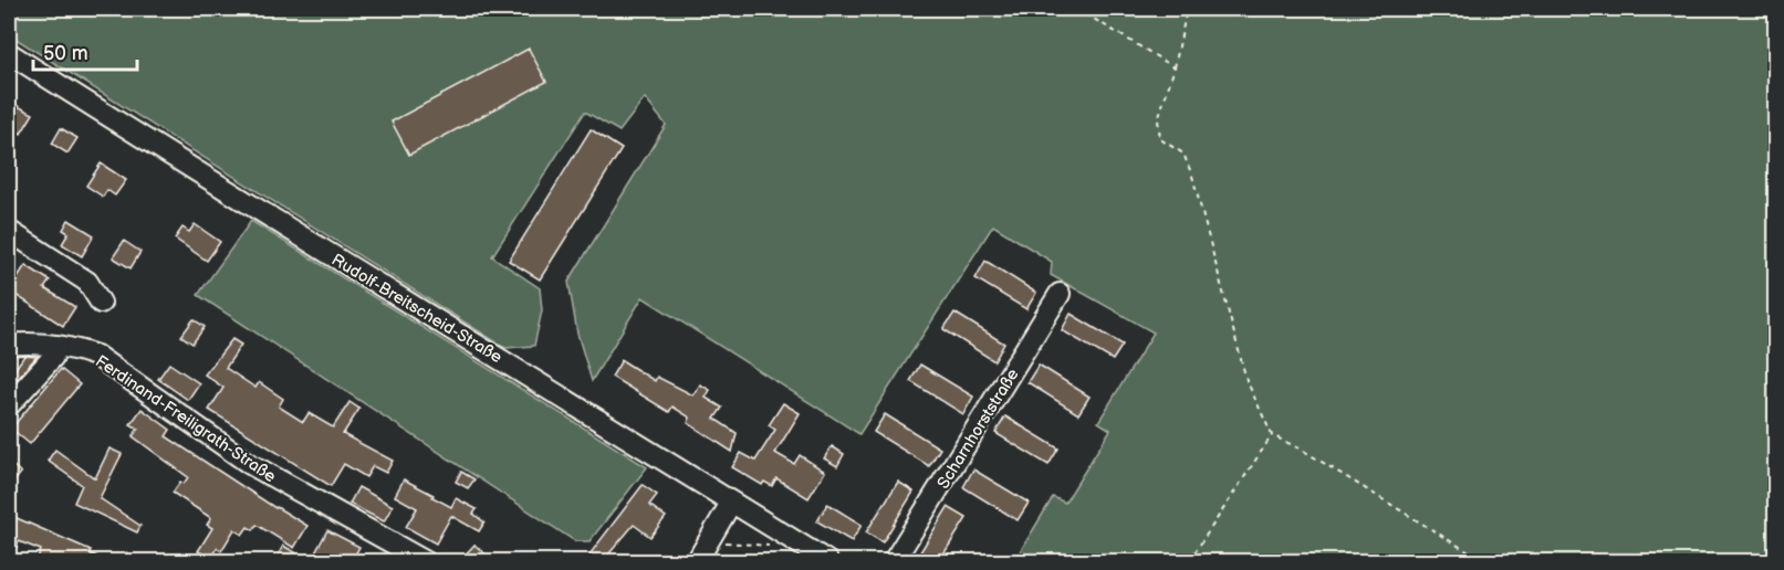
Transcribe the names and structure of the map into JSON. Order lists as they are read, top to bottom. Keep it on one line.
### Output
{"streets":{"street":["Rudolf-Breitscheid-Straße","Ferdinand-Freiligrath-Straße","Scharnhorststraße"]},"scale_bar":"50 m"}
